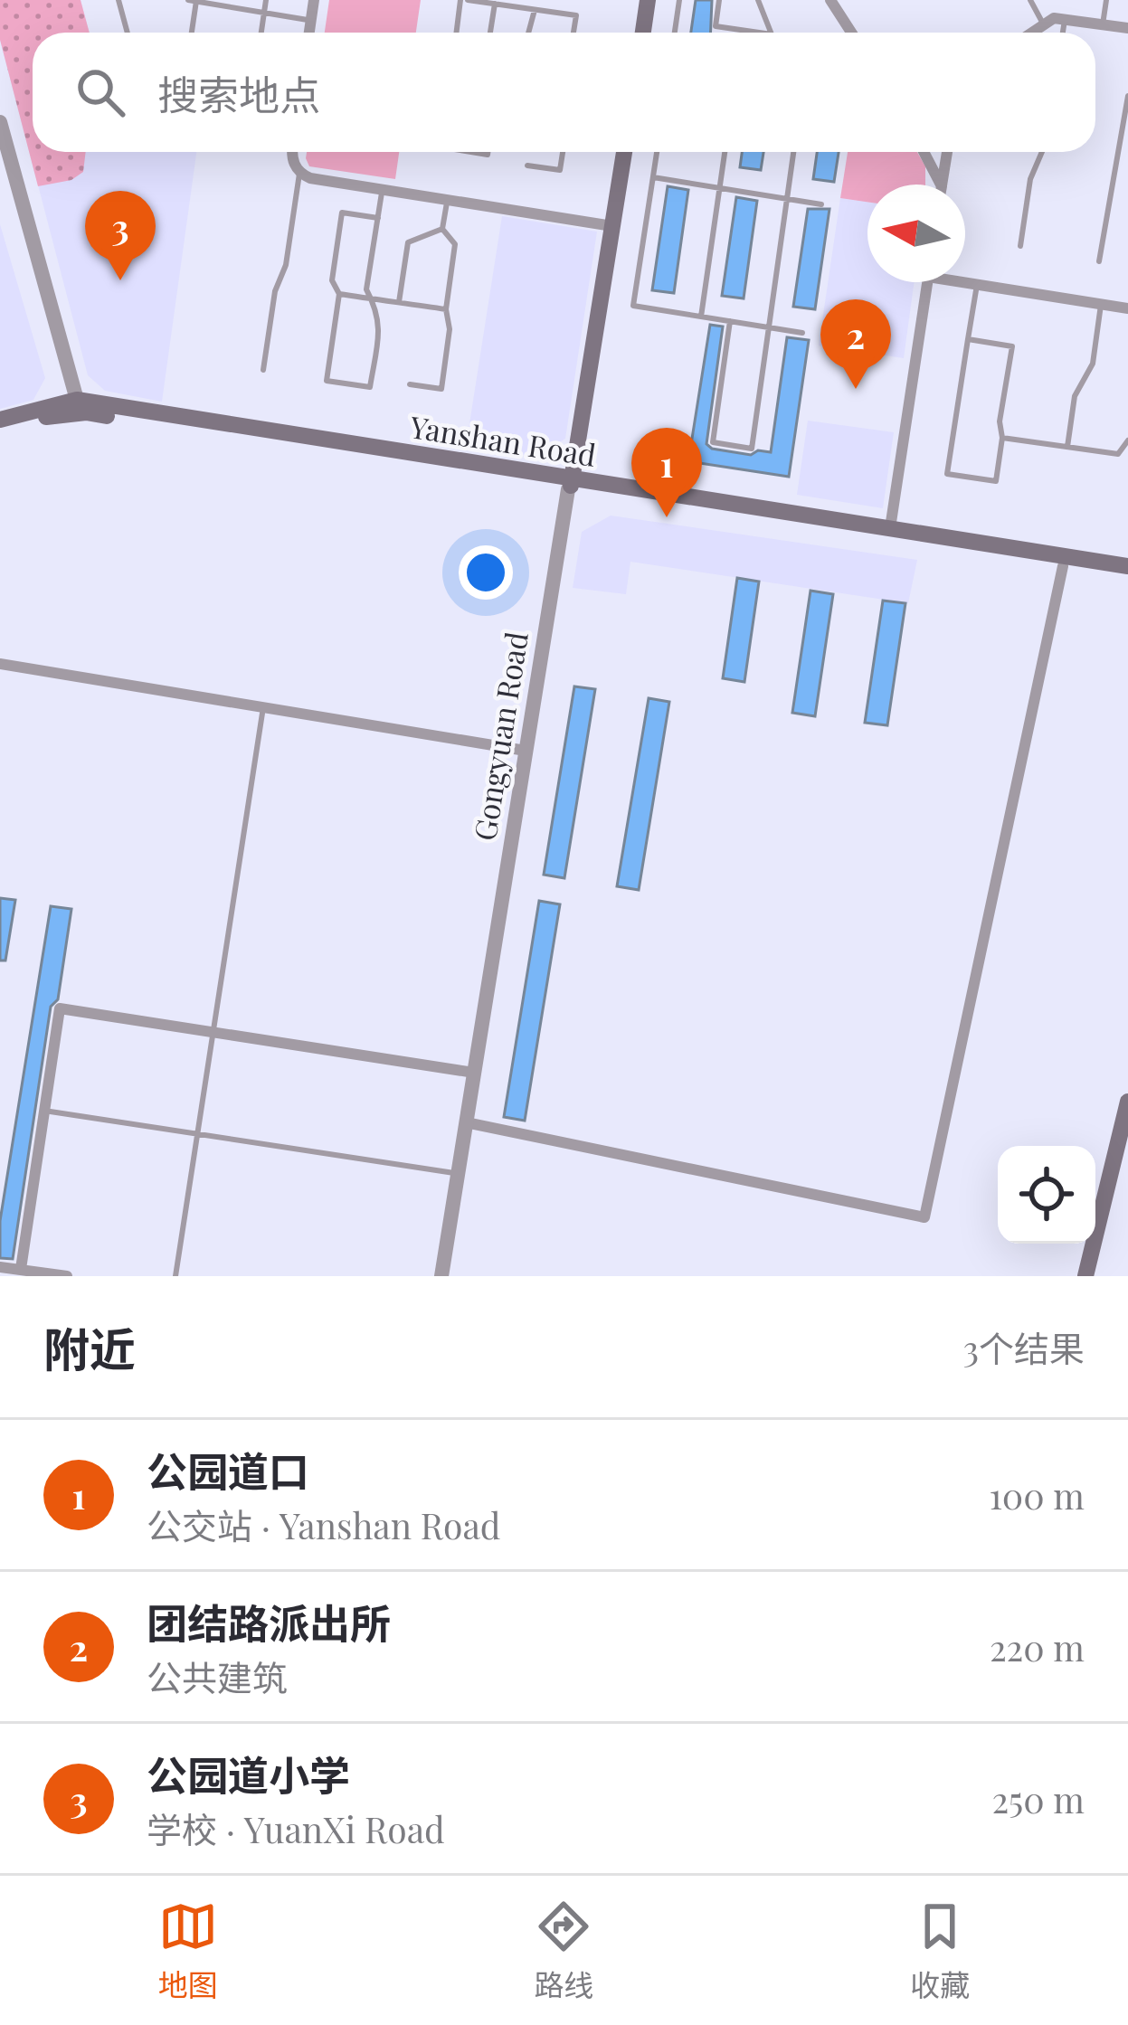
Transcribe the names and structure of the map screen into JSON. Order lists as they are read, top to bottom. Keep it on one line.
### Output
{"streets":{"main road":["Yanshan Road","Gongyuan Road"]},"crossings":[["Yanshan Road","Gongyuan Road"]],"north":"left","page":{"search":"搜索地点","pins":["3","2","1"],"heading":["附近","3个结果"],"list":[{"mark":"1","name":"公园道口","note":"公交站 · Yanshan Road","value":"100 m"},{"mark":"2","name":"团结路派出所","note":"公共建筑","value":"220 m"},{"mark":"3","name":"公园道小学","note":"学校 · YuanXi Road","value":"250 m"}],"nav":["地图","路线","收藏"]}}
